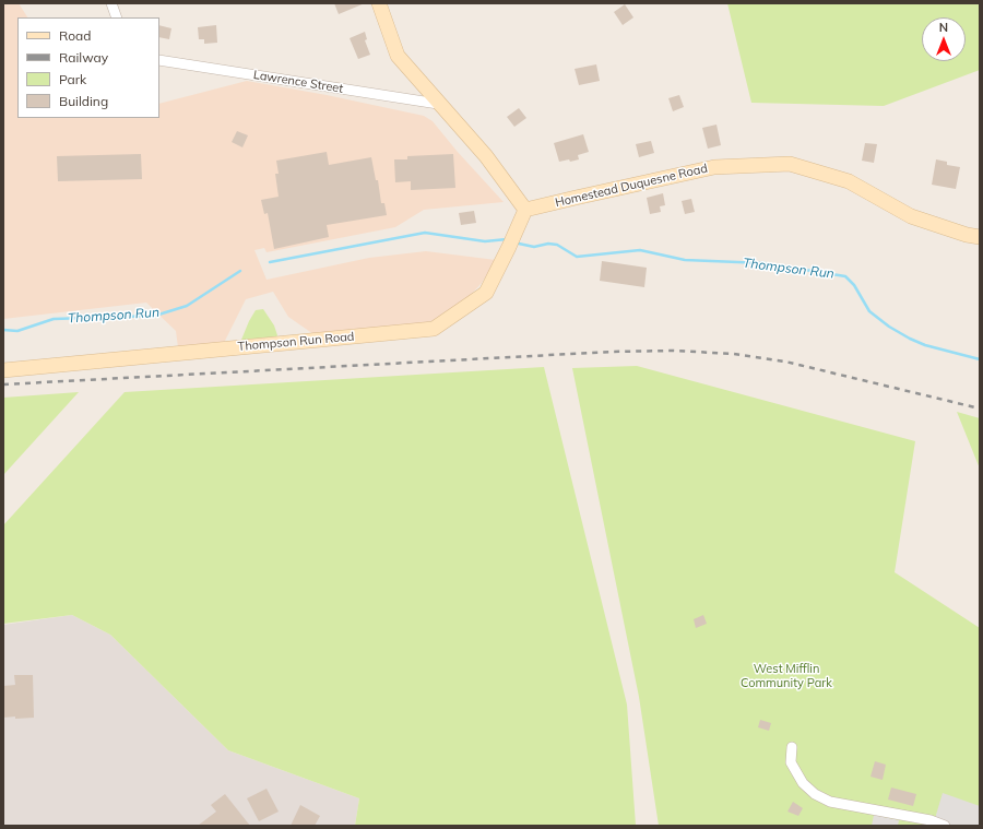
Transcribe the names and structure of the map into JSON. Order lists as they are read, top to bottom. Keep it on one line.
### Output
{"streets":{"street":["Lawrence Street","Homestead Duquesne Road","Thompson Run Road"]},"crossings":[["Homestead Duquesne Road","Thompson Run Road"]],"water":["Thompson Run"],"parks":["West Mifflin Community Park"],"legend":["Road","Railway","Park","Building"],"north":"top"}
